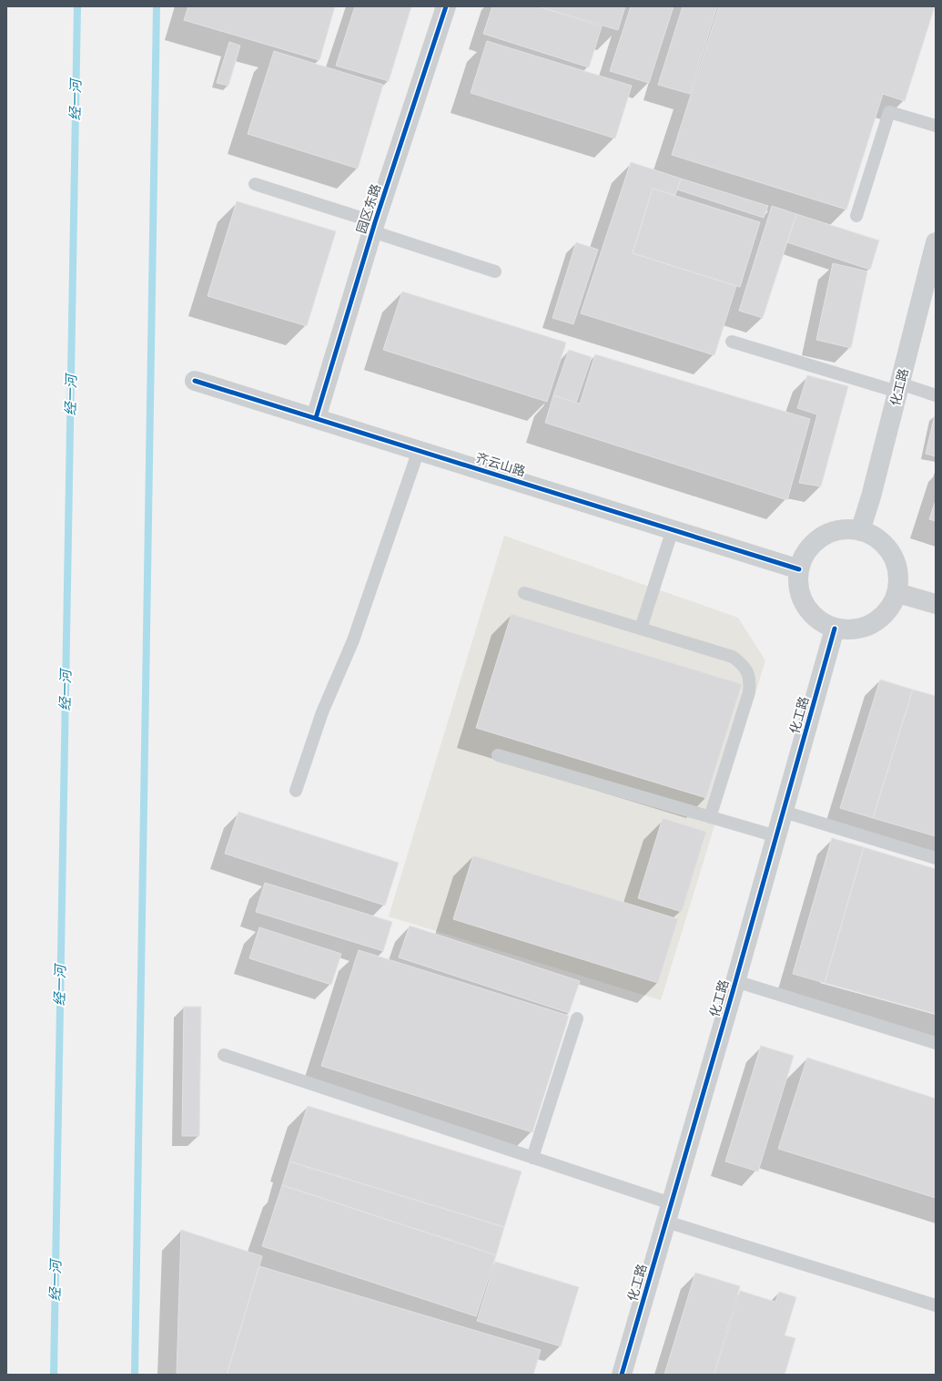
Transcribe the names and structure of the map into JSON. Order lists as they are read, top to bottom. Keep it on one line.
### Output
{"streets":{"street":["园区东路","化工路","齐云山路"]},"crossings":[["园区东路","齐云山路"],["化工路","齐云山路"]],"water":["经一河"]}
